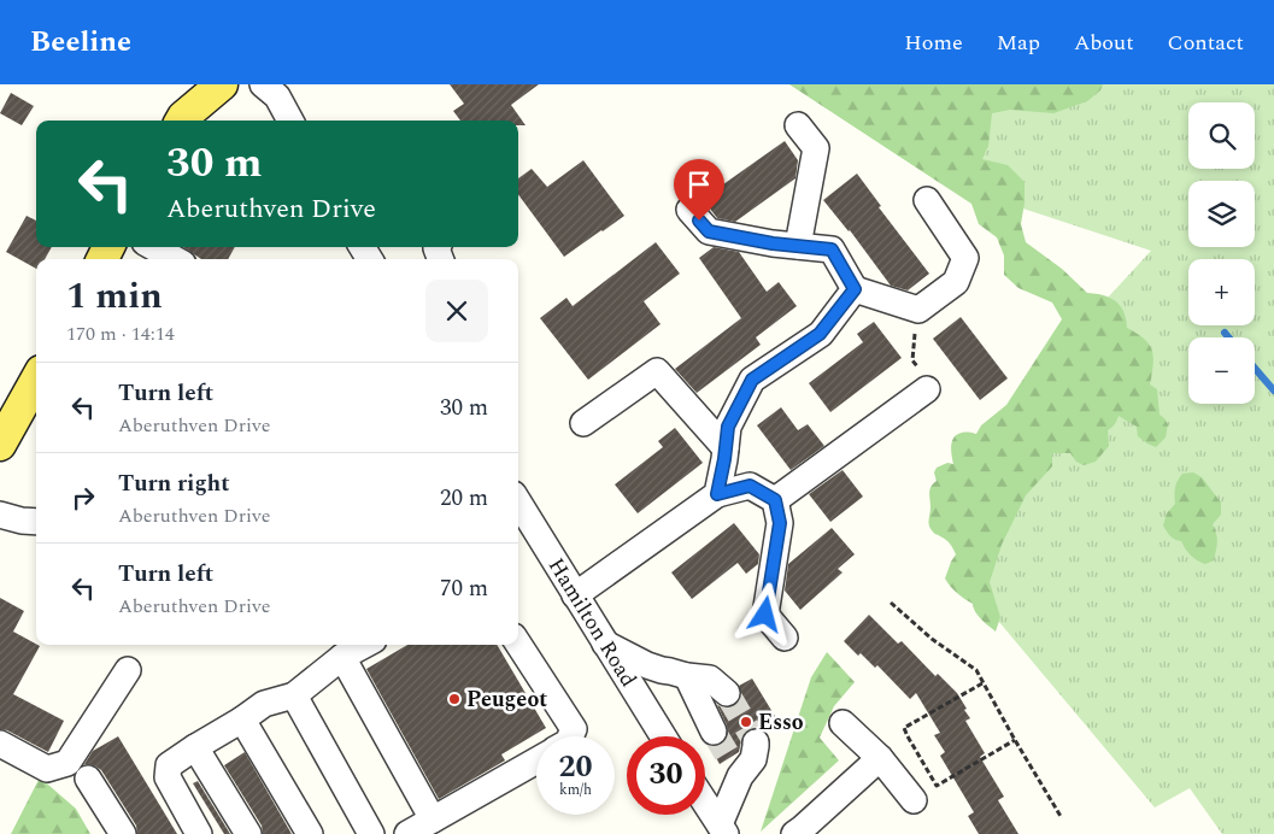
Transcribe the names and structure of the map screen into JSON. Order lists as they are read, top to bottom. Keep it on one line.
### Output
{"streets":{"street":["Hamilton Road"]},"places":["Peugeot","Esso"],"page":{"header":"Beeline","nav":["Home","Map","About","Contact"],"map_buttons":["+","−"],"turn":["30 m","Aberuthven Drive"],"heading":["1 min","170 m · 14:14"],"list":[{"name":"Turn left","note":"Aberuthven Drive","value":"30 m"},{"name":"Turn right","note":"Aberuthven Drive","value":"20 m"},{"name":"Turn left","note":"Aberuthven Drive","value":"70 m"}],"speed":"20 km/h","limit":"30"}}
